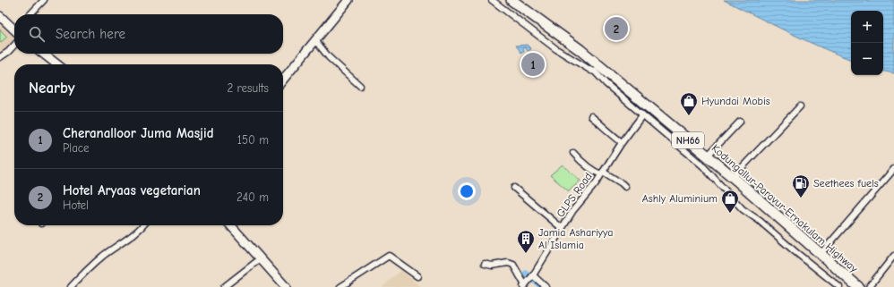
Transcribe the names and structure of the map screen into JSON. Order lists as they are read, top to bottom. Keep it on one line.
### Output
{"streets":{"highway":["NH66","Kodungallur-Paravur-Ernakulam Highway"],"street":["GLPS Road"]},"places":{"shop":["Hyundai Mobis","Ashly Aluminium"],"fuel station":["Seethees fuels"],"building":["Jamia Ashariyya Al Islamia"]},"page":{"map_buttons":["+","−"],"search":"Search here","pins":["2","1"],"heading":["Nearby","2 results"],"list":[{"mark":"1","name":"Cheranalloor Juma Masjid","note":"Place","value":"150 m"},{"mark":"2","name":"Hotel Aryaas vegetarian","note":"Hotel","value":"240 m"}]}}
